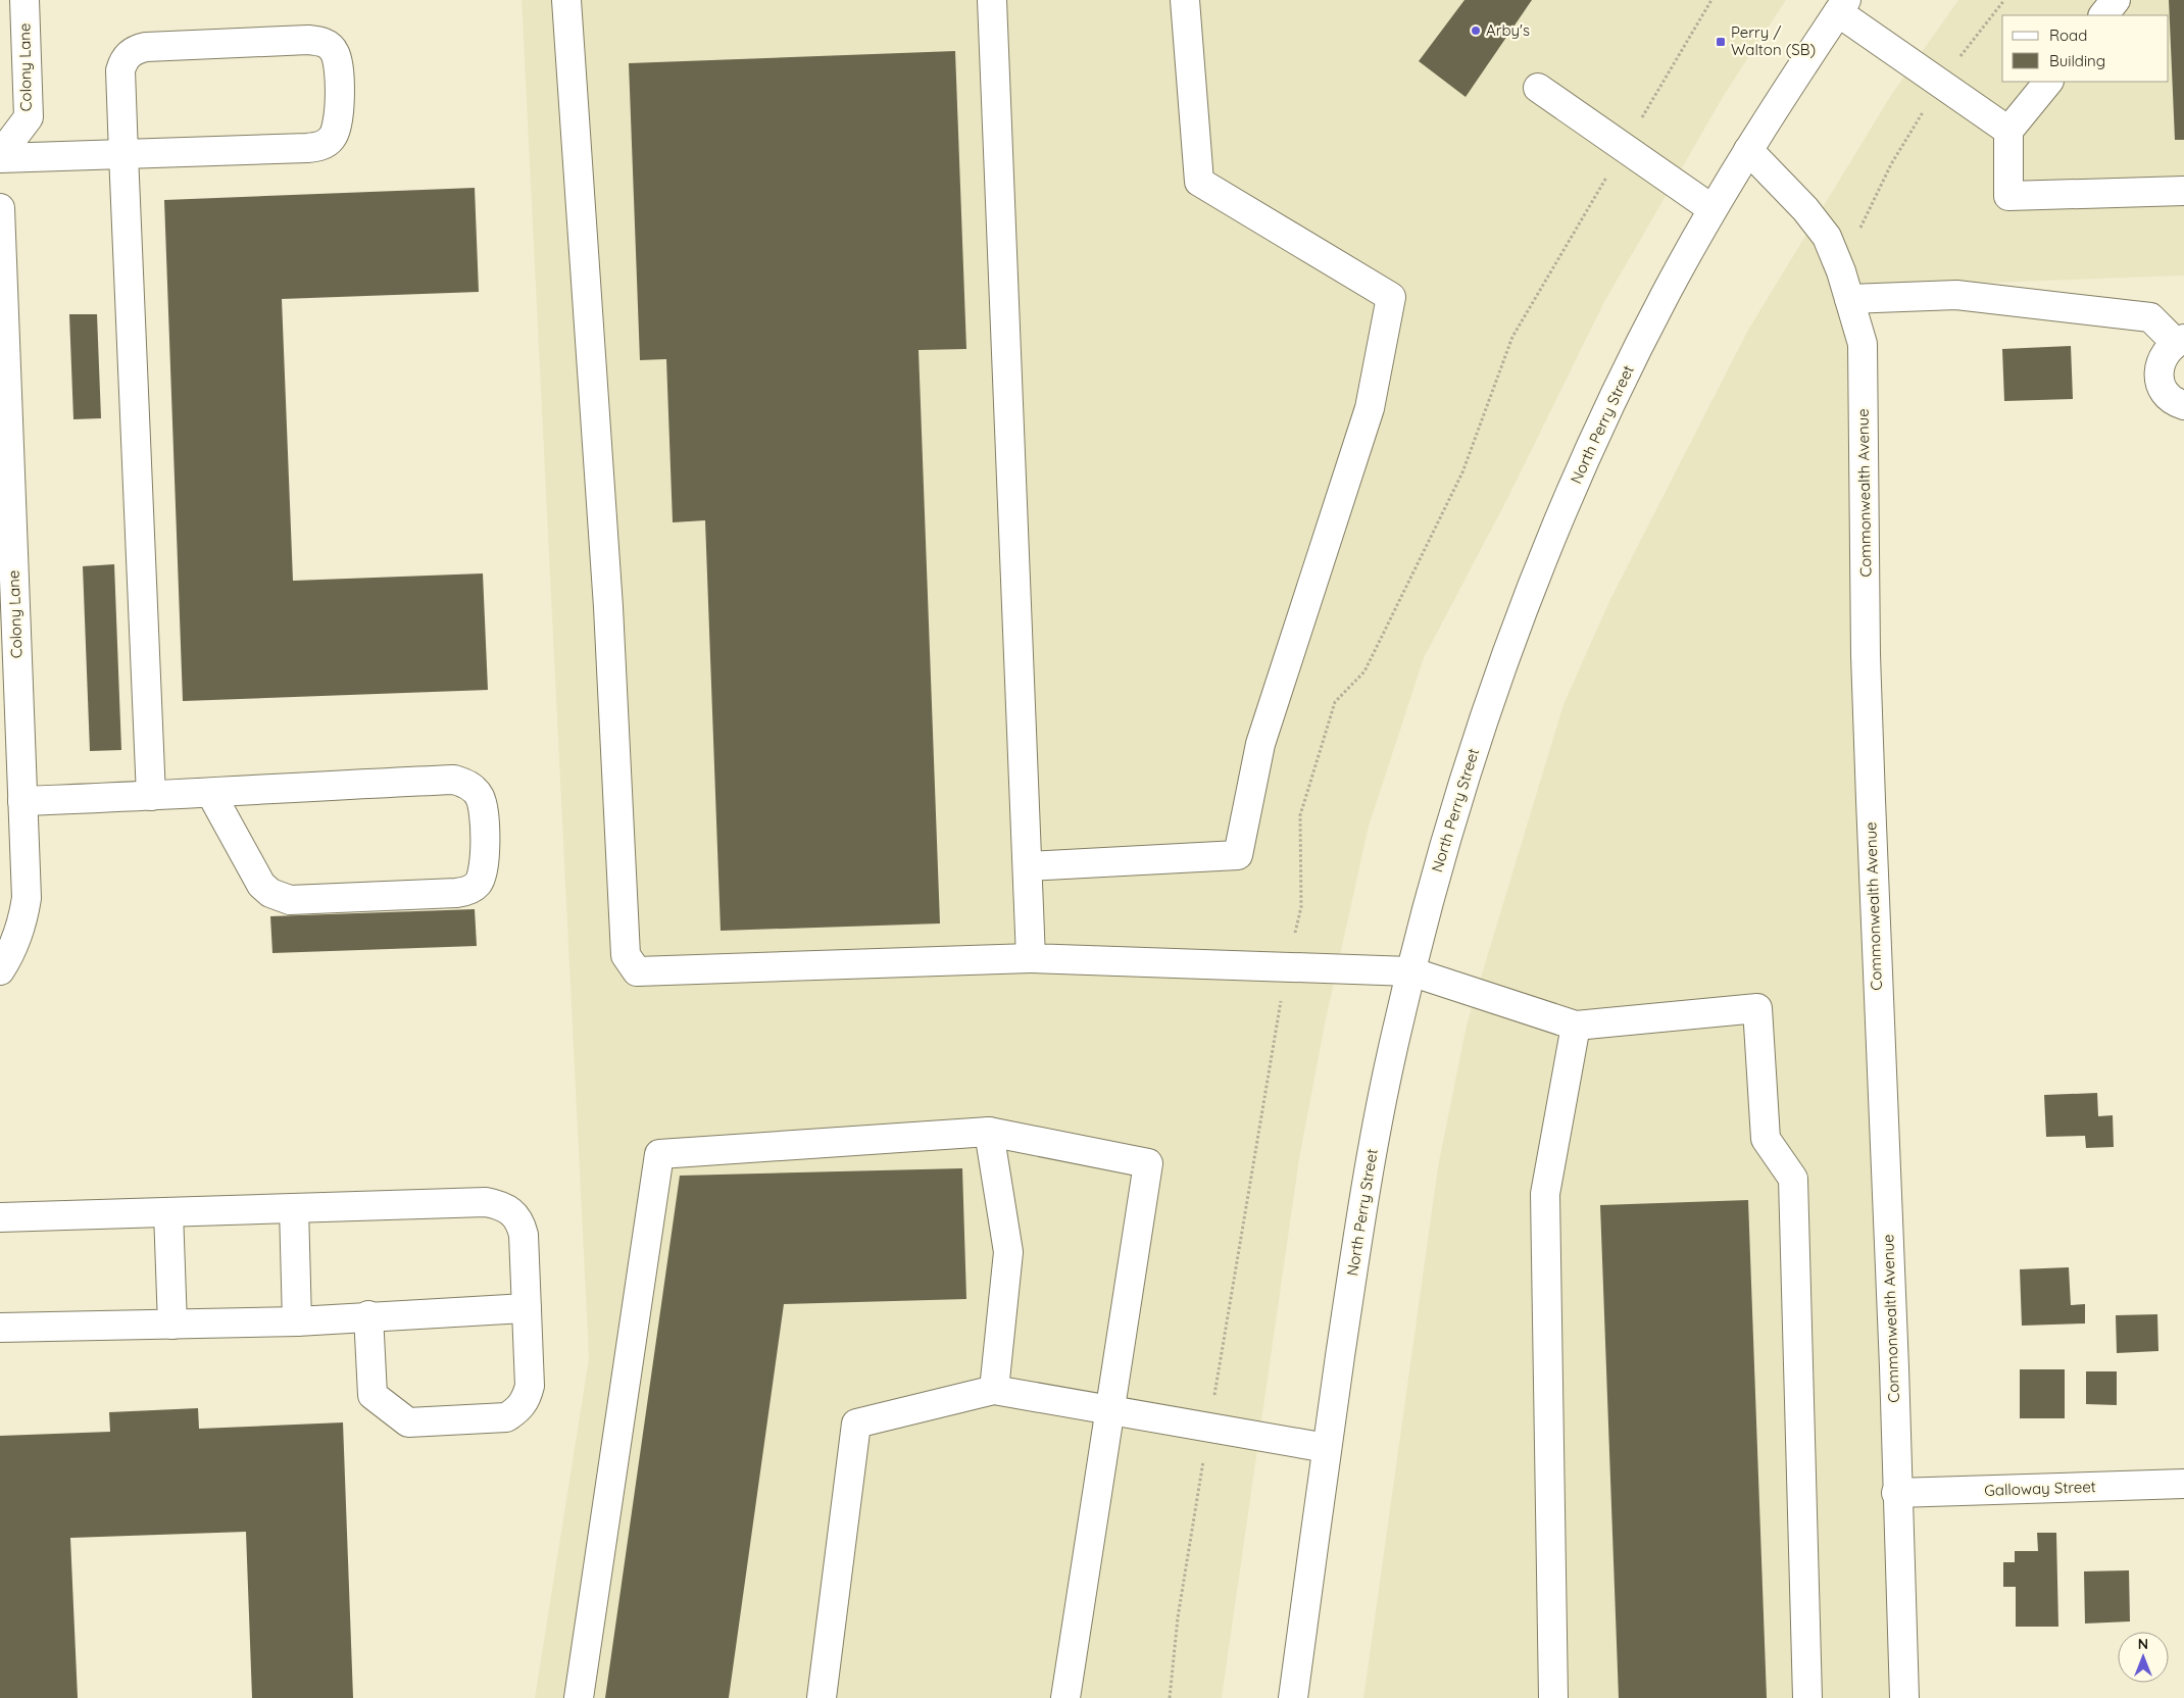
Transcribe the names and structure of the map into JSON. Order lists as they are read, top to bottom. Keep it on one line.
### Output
{"streets":{"street":["Colony Lane","North Perry Street","Commonwealth Avenue","Galloway Street"]},"crossings":[["North Perry Street","Commonwealth Avenue"],["Commonwealth Avenue","Galloway Street"]],"places":{"other":["Arby's"],"transit":["Perry / Walton (SB)"]},"legend":["Road","Building"],"north":"top"}
